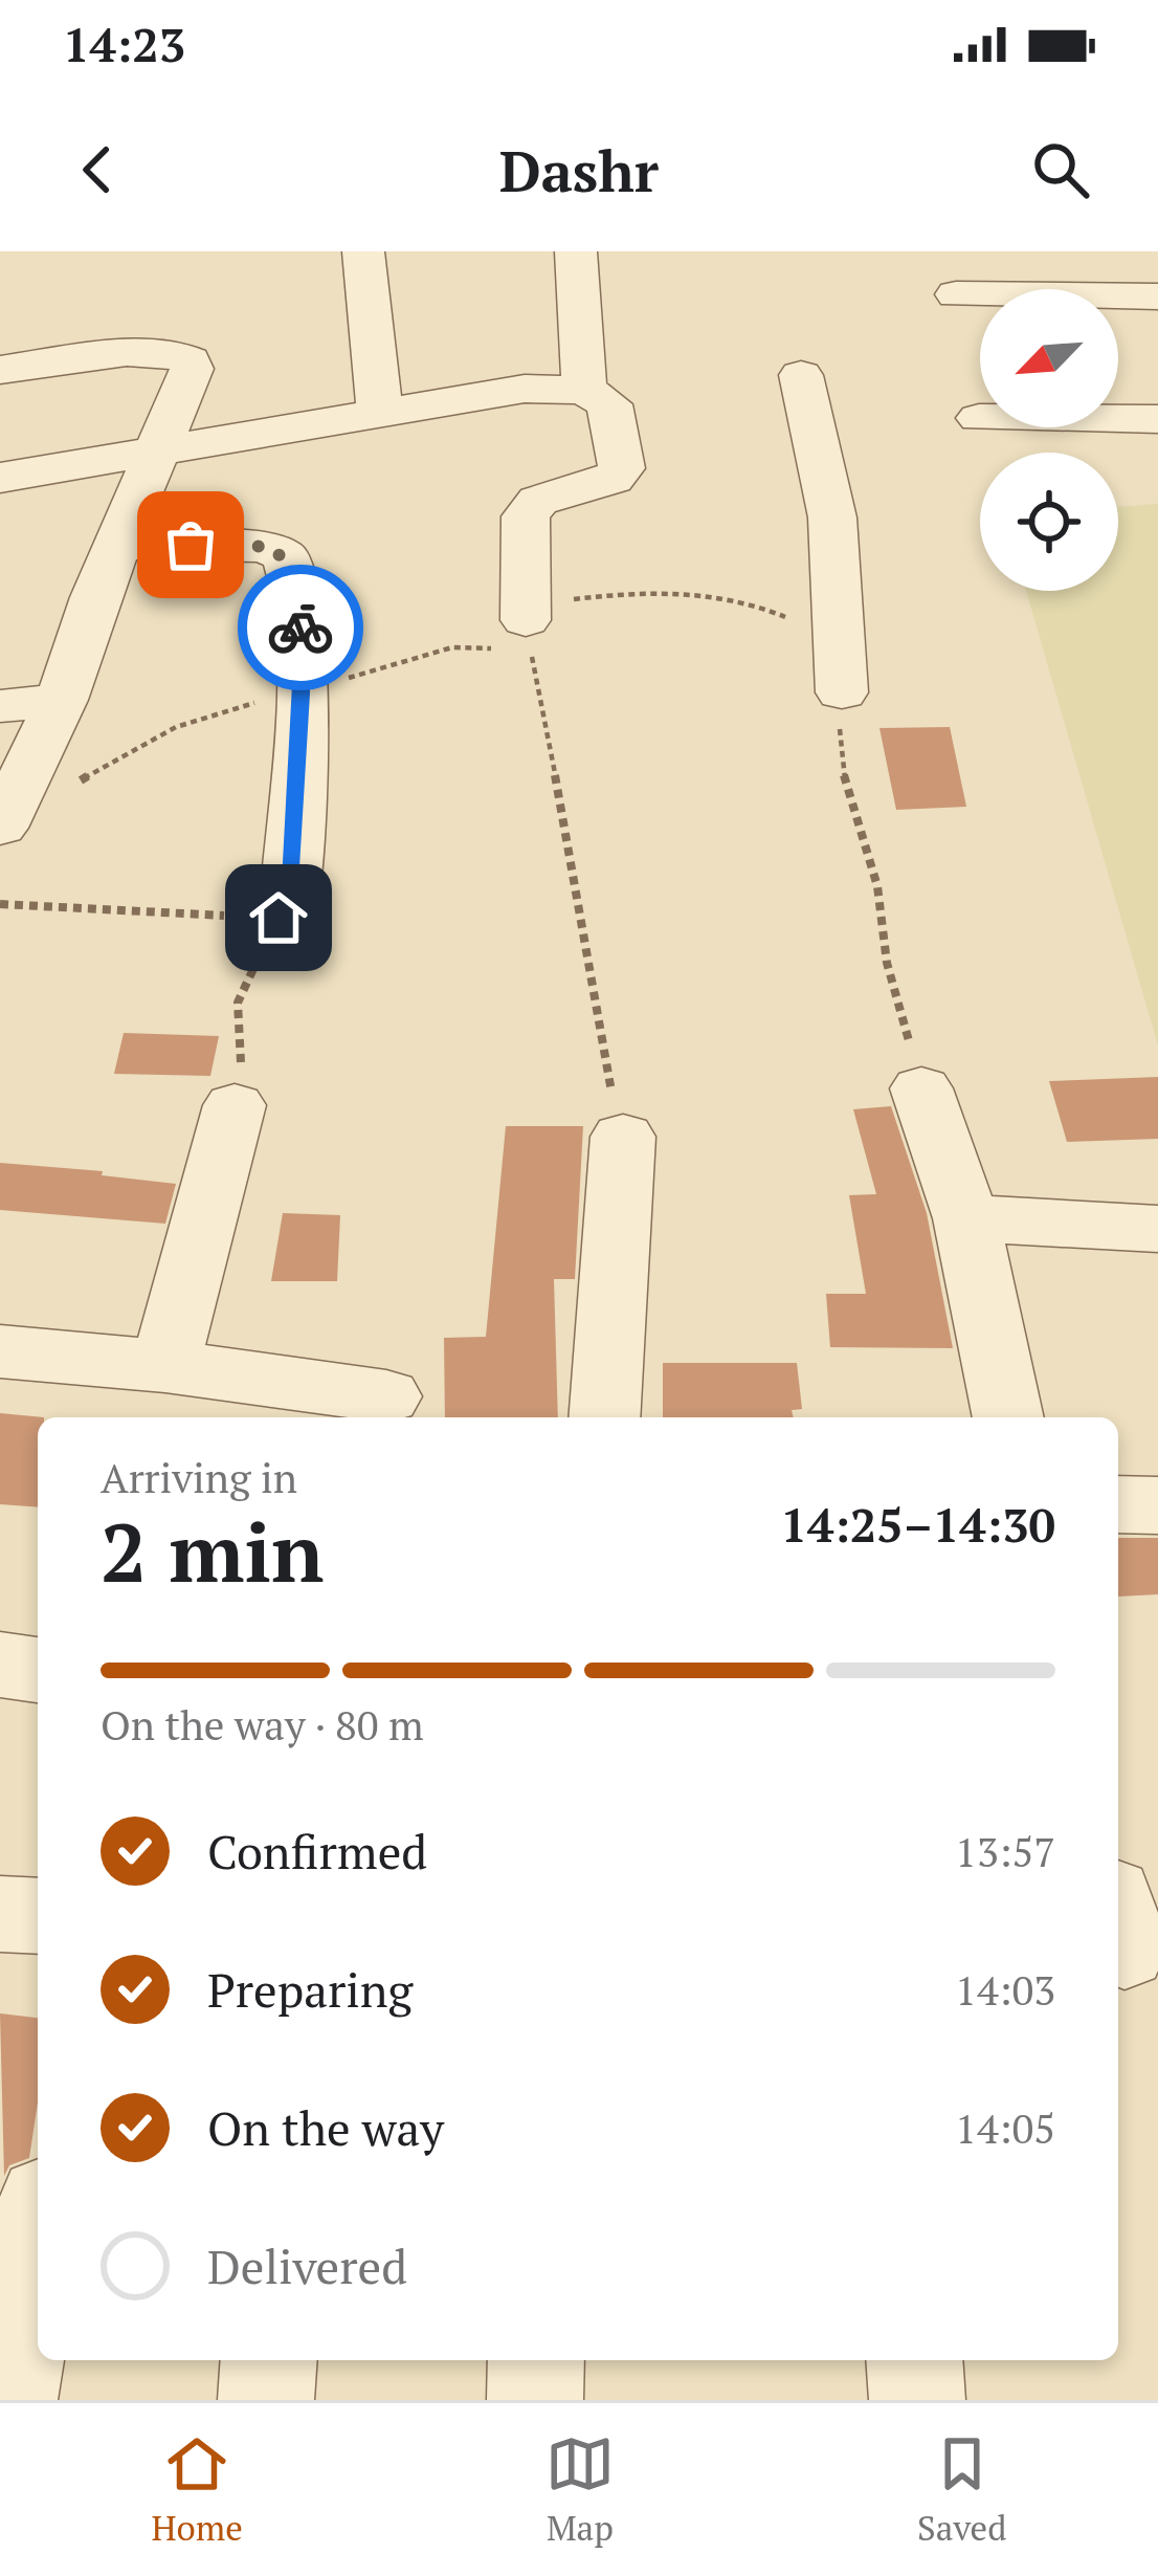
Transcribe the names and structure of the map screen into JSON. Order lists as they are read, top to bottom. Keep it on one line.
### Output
{"north":"bottom left","page":{"status":"14:23","header":"Dashr","heading":["2 min","Arriving in","14:25–14:30"],"bar":"On the way · 80 m","list":[["Confirmed","13:57"],["Preparing","14:03"],["On the way","14:05"],"Delivered"],"tabs":["Home","Map","Saved"]}}
